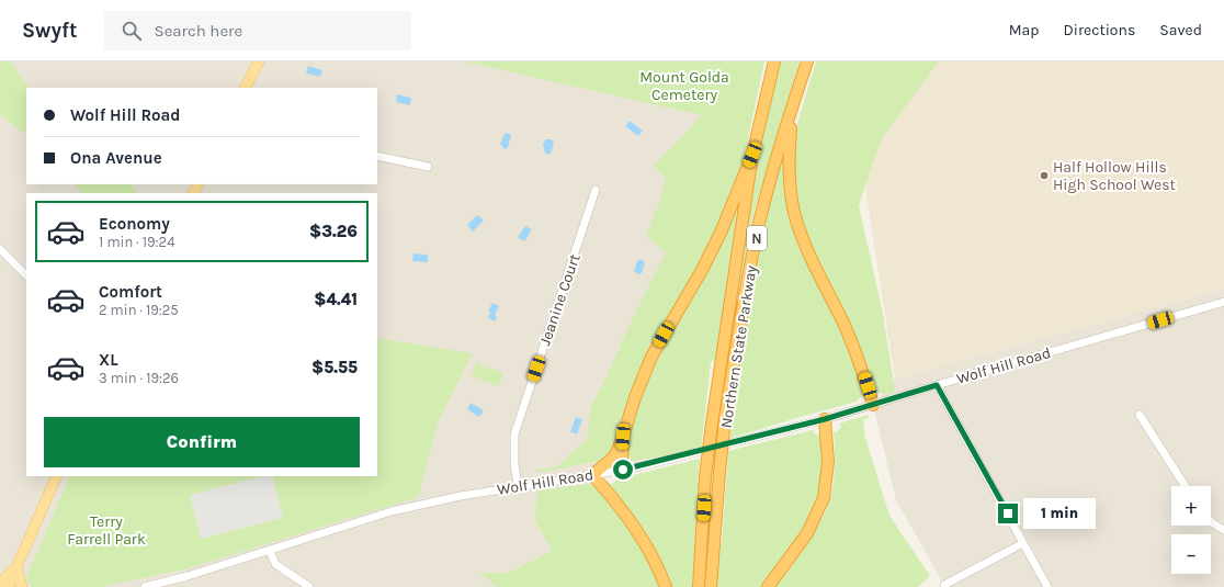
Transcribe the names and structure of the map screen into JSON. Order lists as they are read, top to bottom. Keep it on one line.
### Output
{"streets":{"highway":["N","Northern State Parkway"],"street":["Jeanine Court","Wolf Hill Road"]},"crossings":[["Jeanine Court","Wolf Hill Road"]],"parks":["Mount Golda Cemetery","Terry Farrell Park"],"places":["Half Hollow Hills High School West"],"page":{"header":"Swyft","search":"Search here","nav":["Map","Directions","Saved"],"banner":["Wolf Hill Road","Ona Avenue"],"list":[{"name":"Economy","note":"1 min · 19:24","value":"$3.26"},{"name":"Comfort","note":"2 min · 19:25","value":"$4.41"},{"name":"XL","note":"3 min · 19:26","value":"$5.55"}],"buttons":"Confirm","map_buttons":["+","−"],"bubble":"1 min"}}
